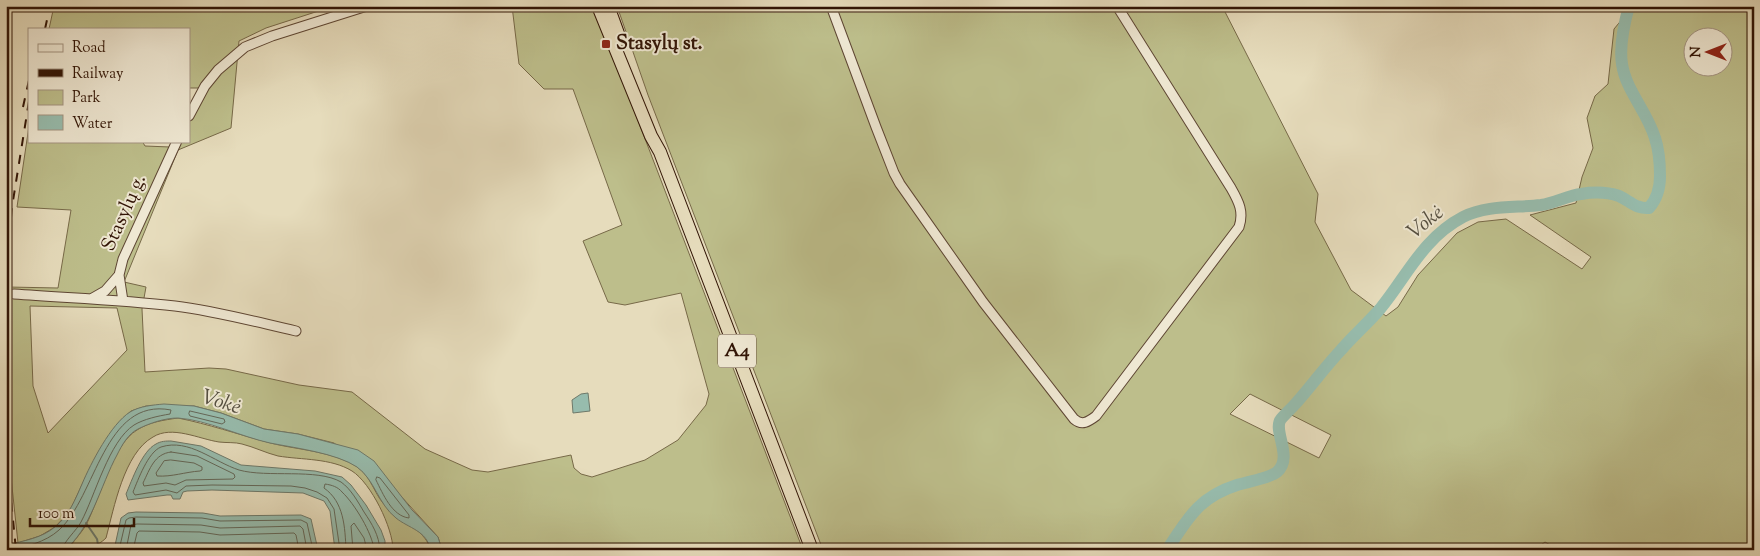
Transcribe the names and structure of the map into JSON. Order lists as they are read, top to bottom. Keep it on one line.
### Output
{"streets":{"highway":["A4"],"street":["Stasylų g."]},"water":["Vokė"],"places":{"transit":["Stasylų st."]},"legend":["Road","Railway","Park","Water"],"scale_bar":"100 m","north":"left"}
